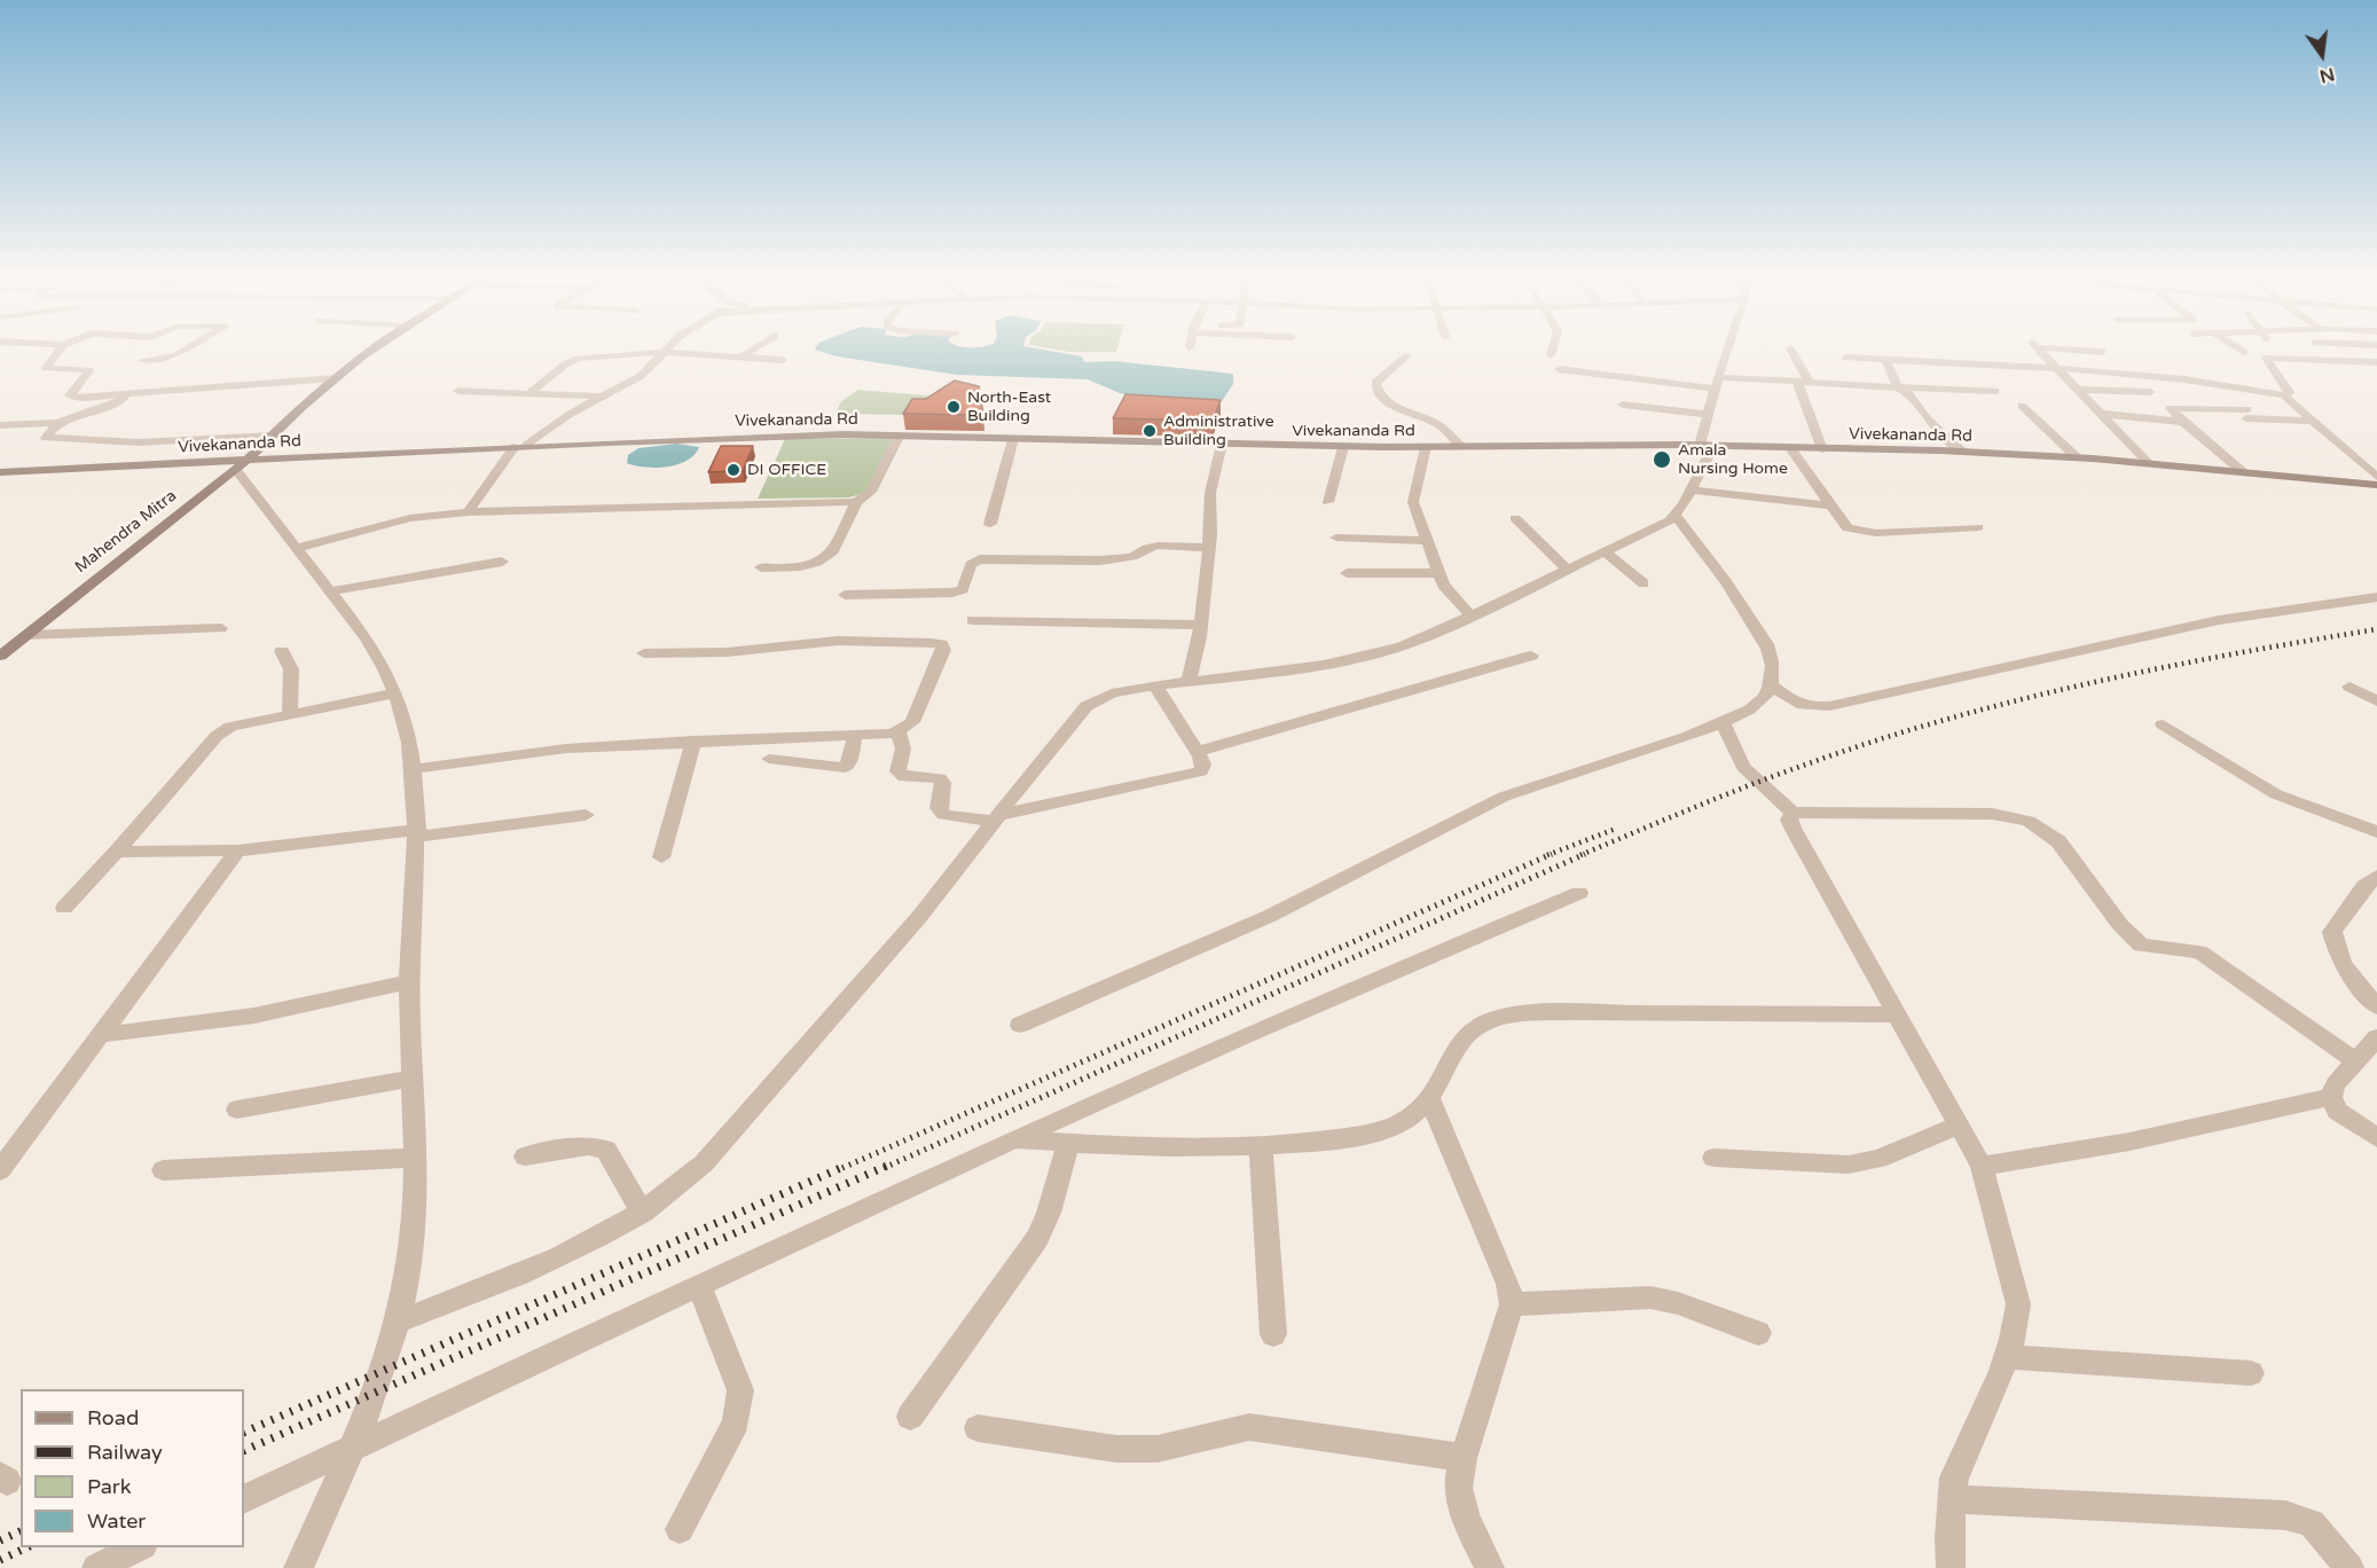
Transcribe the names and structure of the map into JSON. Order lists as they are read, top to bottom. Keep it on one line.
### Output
{"streets":{"street":["Vivekananda Rd","Mahendra Mitra"]},"crossings":[["Vivekananda Rd","Mahendra Mitra"]],"places":["North-East Building","Administrative Building","Amala Nursing Home","DI OFFICE"],"legend":["Road","Railway","Park","Water"],"north":"bottom"}
